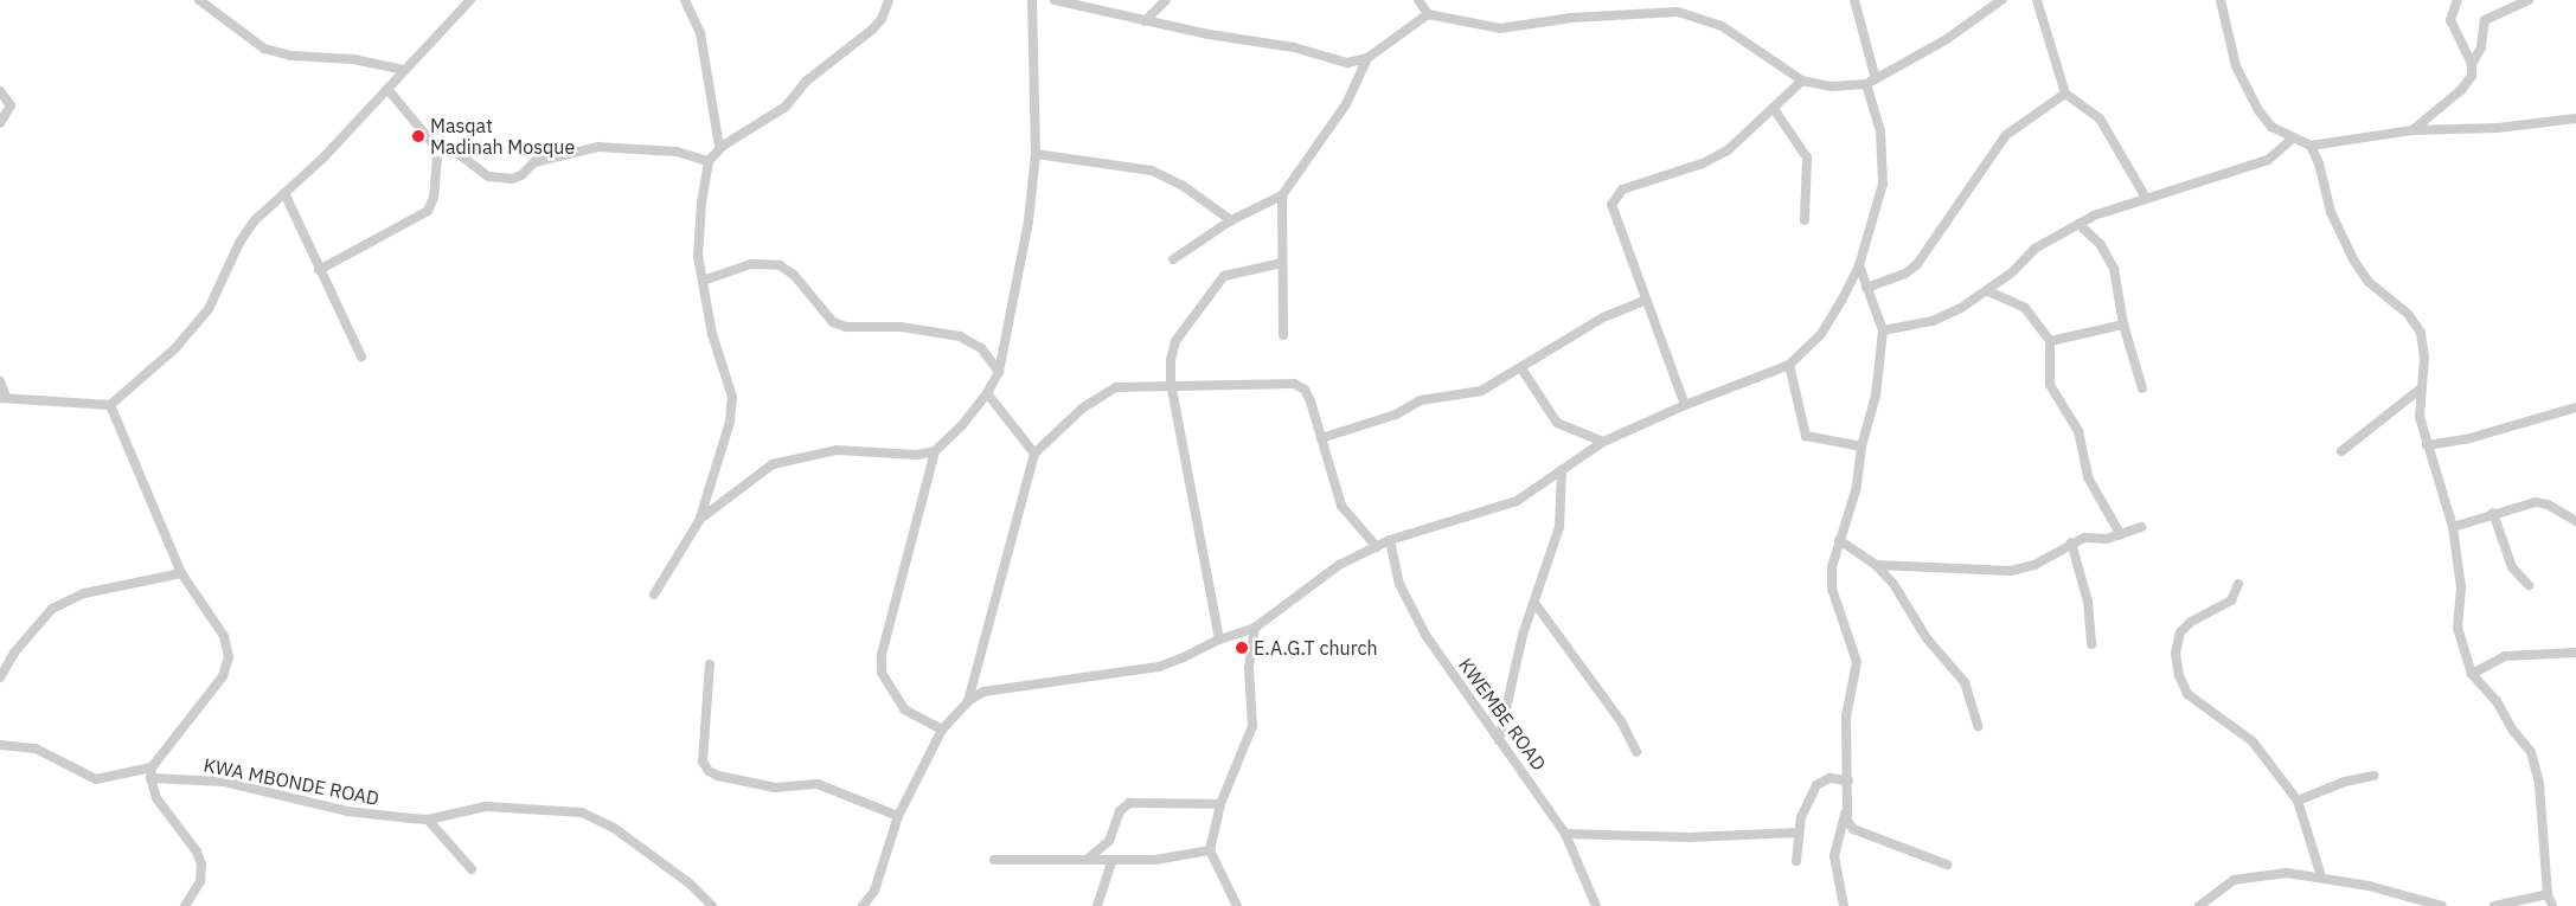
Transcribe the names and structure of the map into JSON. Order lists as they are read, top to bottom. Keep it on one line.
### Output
{"streets":{"street":["KWEMBE ROAD","KWA MBONDE ROAD"]},"places":["Masqat Madinah Mosque","E.A.G.T church"]}
